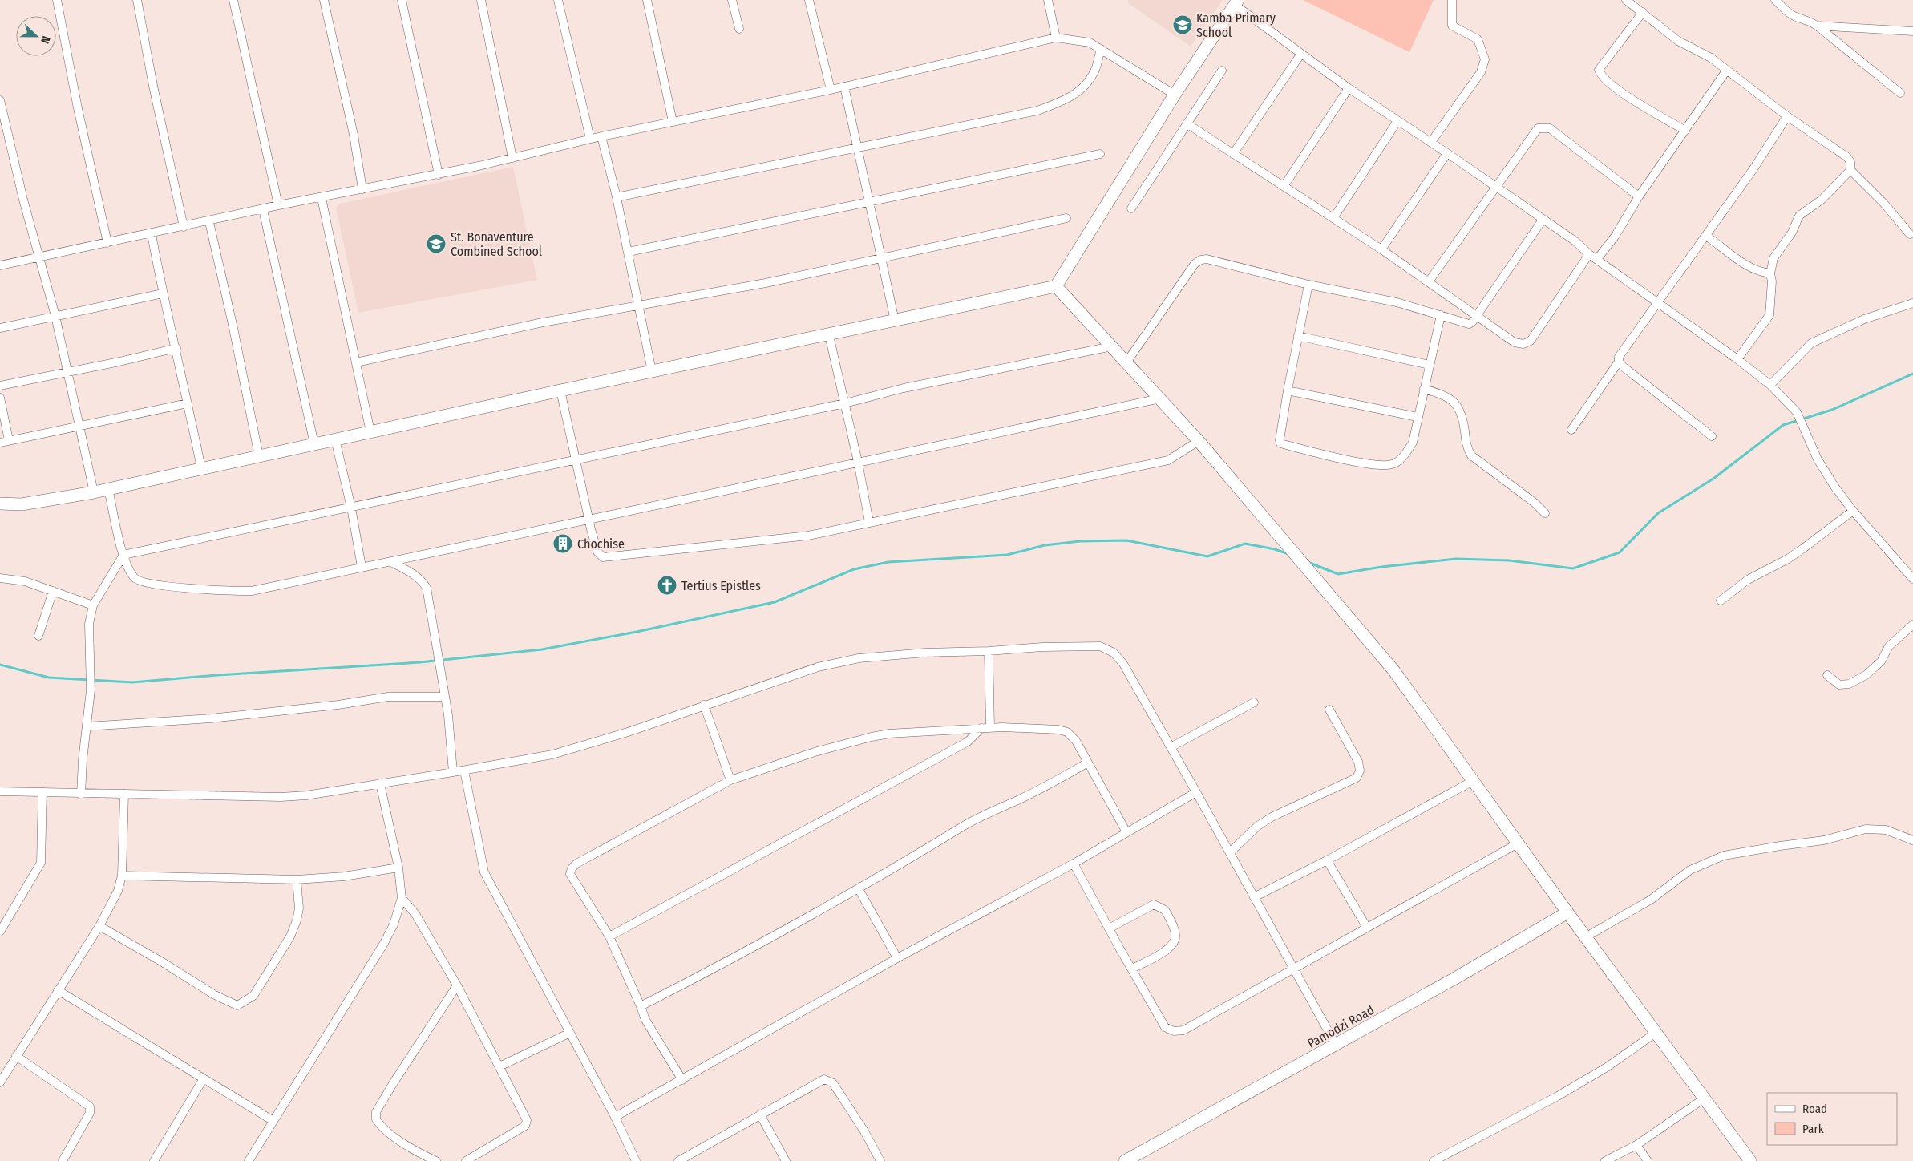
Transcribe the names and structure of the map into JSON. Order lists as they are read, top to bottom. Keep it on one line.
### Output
{"streets":{"street":["Pamodzi Road"]},"places":{"school or university":["Kamba Primary School","St. Bonaventure Combined School"],"building":["Chochise"],"church":["Tertius Epistles"]},"legend":["Road","Park"],"north":"right"}
